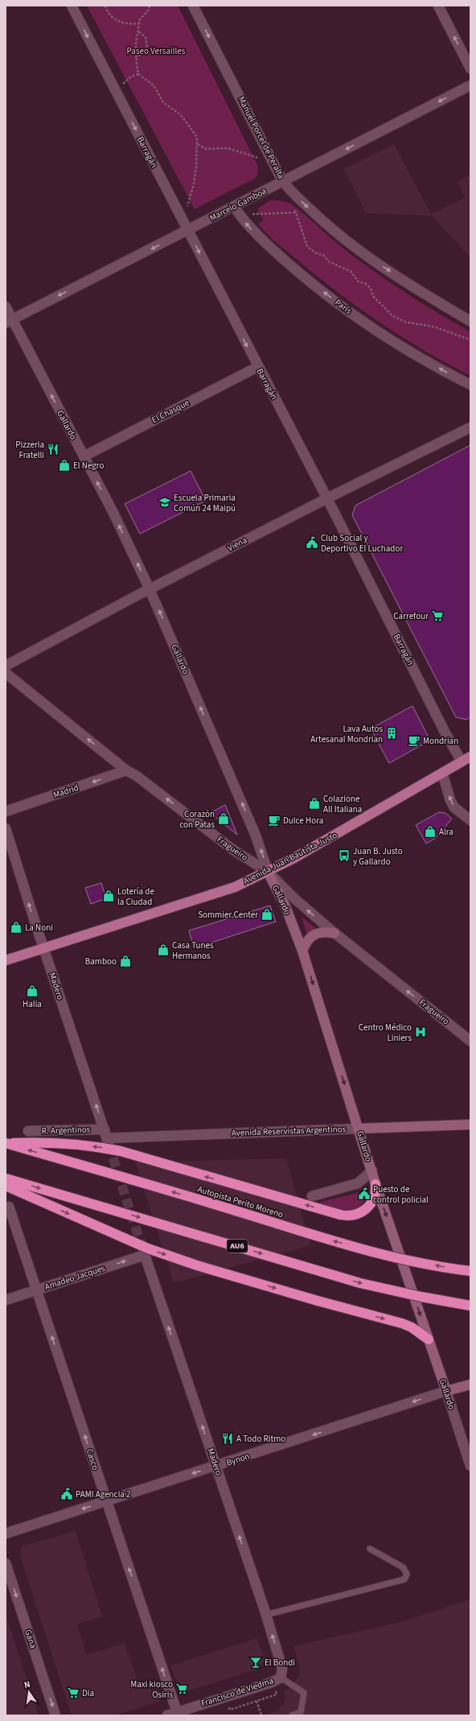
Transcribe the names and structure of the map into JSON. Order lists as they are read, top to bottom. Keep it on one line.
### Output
{"streets":{"highway":["Autopista Perito Moreno","AU6"],"main road":["Avenida Juan Bautista Justo"],"street":["Manuel Porcel de Peralta","Barragán","Marcelo Gamboa","París","El Chasque","Gallardo","Viena","Madrid","Fragueiro","Madero","R. Argentinos","Avenida Reservistas Argentinos","Amadeo Jacques","Casco","Bynon","Gana","Francisco de Viedma"]},"crossings":[["Manuel Porcel de Peralta","Marcelo Gamboa"],["Barragán","Marcelo Gamboa"],["Barragán","El Chasque"],["Barragán","Viena"],["Barragán","Avenida Juan Bautista Justo"],["Marcelo Gamboa","París"],["Marcelo Gamboa","Gallardo"],["El Chasque","Gallardo"],["Gallardo","Viena"],["Gallardo","Fragueiro"],["Gallardo","Avenida Juan Bautista Justo"],["Gallardo","Avenida Reservistas Argentinos"],["Gallardo","Bynon"],["Madrid","Fragueiro"],["Fragueiro","Avenida Juan Bautista Justo"],["Avenida Juan Bautista Justo","Madero"],["Madero","R. Argentinos"],["Madero","Avenida Reservistas Argentinos"],["Madero","Amadeo Jacques"],["Madero","Bynon"],["Madero","Francisco de Viedma"],["R. Argentinos","Avenida Reservistas Argentinos"],["Amadeo Jacques","Casco"],["Casco","Bynon"],["Casco","Francisco de Viedma"]],"one_way":["Manuel Porcel de Peralta","Barragán","Marcelo Gamboa","París","Madrid","Fragueiro","Madero","Amadeo Jacques","Casco","Bynon","Gana"],"parks":["Paseo Versailles"],"places":{"restaurant":["Pizzeria Fratelli","A Todo Ritmo"],"shop":["El Negro","Colazione All Italiana","Corazón con Patas","Alra","Lotería de la Ciudad","Sommier Center","La Noni","Casa Tunes Hermanos","Bamboo","Halia"],"school or university":["Escuela Primaria Común 24 Maipú"],"public building":["Club Social y Deportivo El Luchador","Puesto de control policial","PAMI Agencia 2"],"supermarket":["Carrefour","Maxi kiosco Osiris","Dia"],"building":["Lava Autos Artesanal Mondrian"],"cafe":["Mondrian","Dulce Hora"],"bus stop":["Juan B. Justo y Gallardo"],"hospital":["Centro Médico Liniers"],"bar":["El Bondi"]},"north":"top"}
